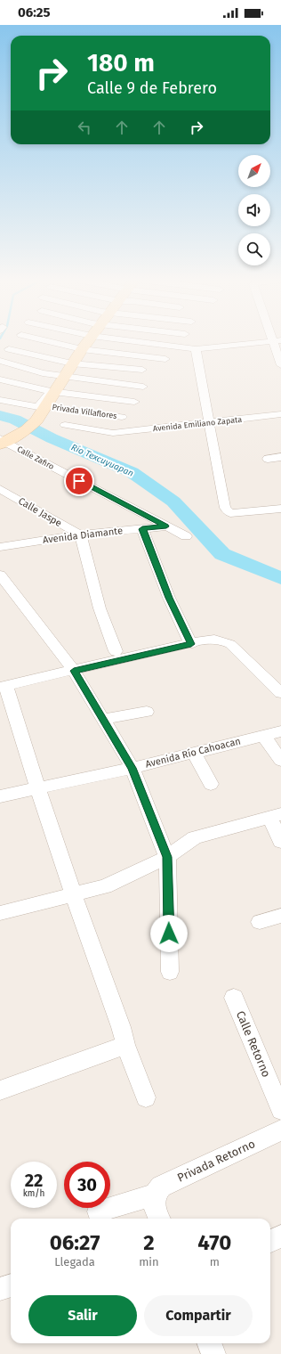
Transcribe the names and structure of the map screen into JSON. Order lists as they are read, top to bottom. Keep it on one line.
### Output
{"streets":{"street":["Privada Villaflores","Avenida Emiliano Zapata","Calle Zafiro","Calle Jaspe","Avenida Diamante","Avenida Río Cahoacan","Calle Retorno","Privada Retorno"]},"crossings":[["Calle Zafiro","Avenida Diamante"],["Calle Jaspe","Avenida Diamante"]],"water":["Río Texcuyuapan"],"north":"top right","page":{"status":"06:25","turn":["180 m","Calle 9 de Febrero"],"speed":"22 km/h","limit":"30","eta":["06:27","Llegada","2","min","470","m"],"buttons":["Salir","Compartir"]}}
